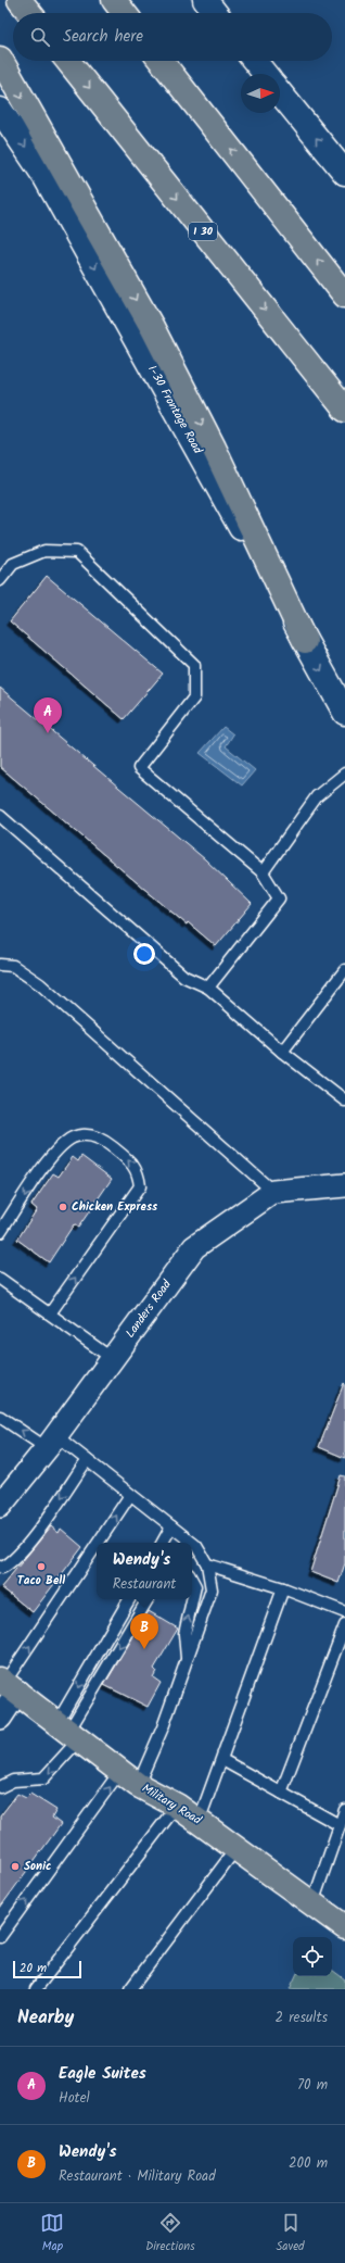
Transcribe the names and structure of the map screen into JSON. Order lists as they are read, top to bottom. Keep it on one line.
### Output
{"streets":{"main road":["I 30","I-30 Frontage Road","Military Road"],"street":["Landers Road"]},"places":["Chicken Express","Taco Bell","Sonic"],"scale_bar":"20 m","north":"right","page":{"search":"Search here","pins":["A","B"],"popup":["Wendy's","Restaurant"],"scale":"20 m","heading":["Nearby","2 results"],"list":[{"mark":"A","name":"Eagle Suites","note":"Hotel","value":"70 m"},{"mark":"B","name":"Wendy's","note":"Restaurant · Military Road","value":"200 m"}],"nav":["Map","Directions","Saved"]}}
